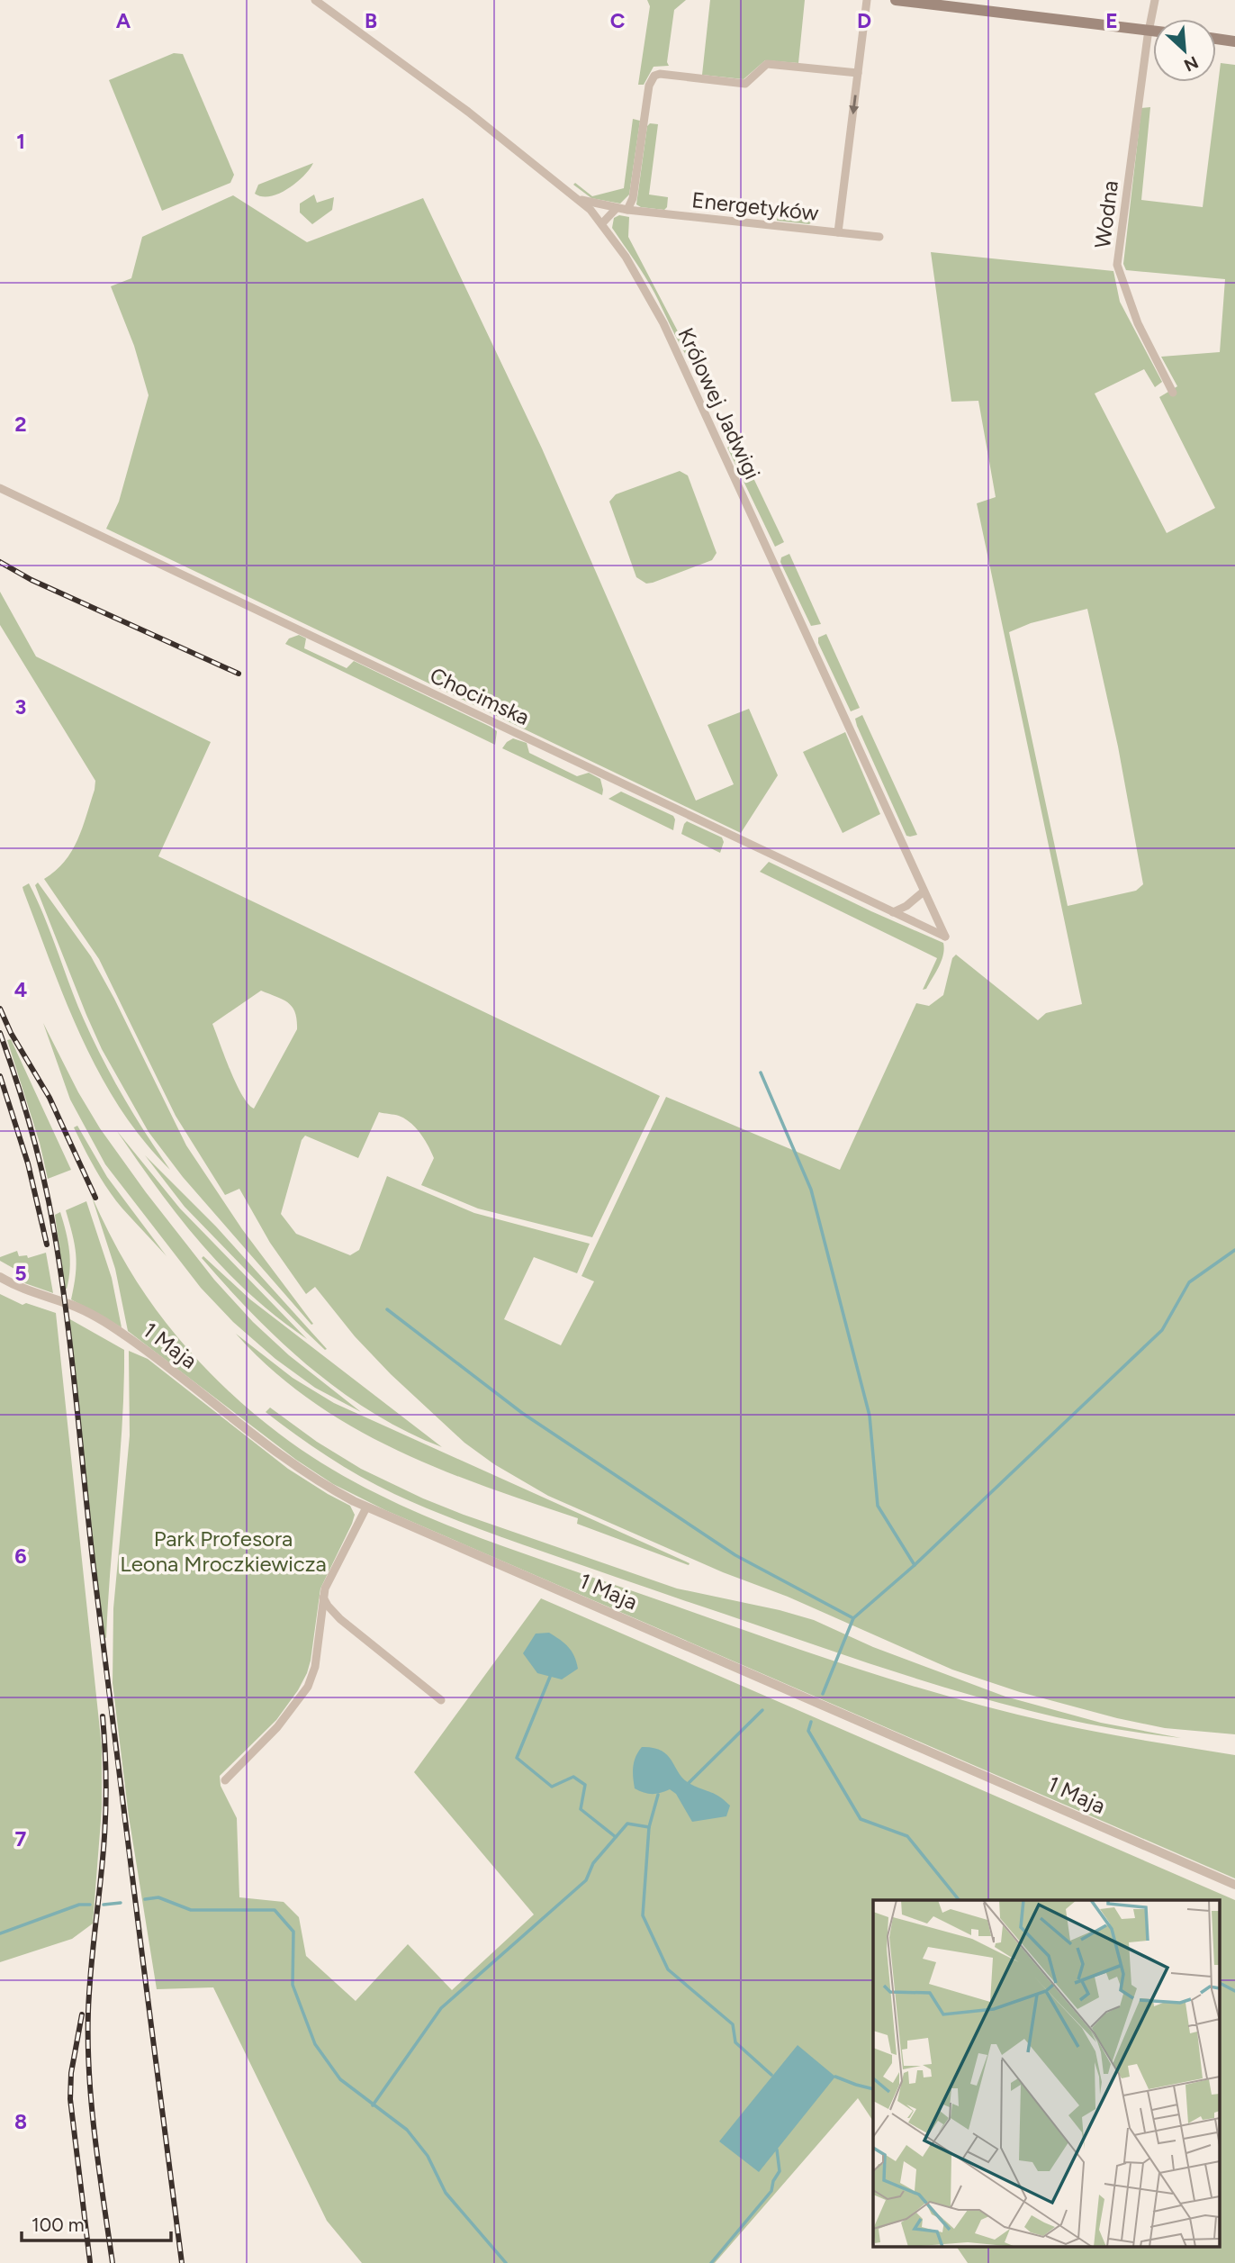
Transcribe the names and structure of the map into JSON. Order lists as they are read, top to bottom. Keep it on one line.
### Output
{"streets":{"street":["Energetyków","Wodna","Królowej Jadwigi","Chocimska","1 Maja"]},"crossings":[["Energetyków","Królowej Jadwigi"],["Królowej Jadwigi","Chocimska"]],"parks":["Park Profesora Leona Mroczkiewicza"],"scale_bar":"100 m","north":"bottom right","grid":{"columns":["A","B","C","D","E"],"rows":["1","2","3","4","5","6","7","8"]}}
